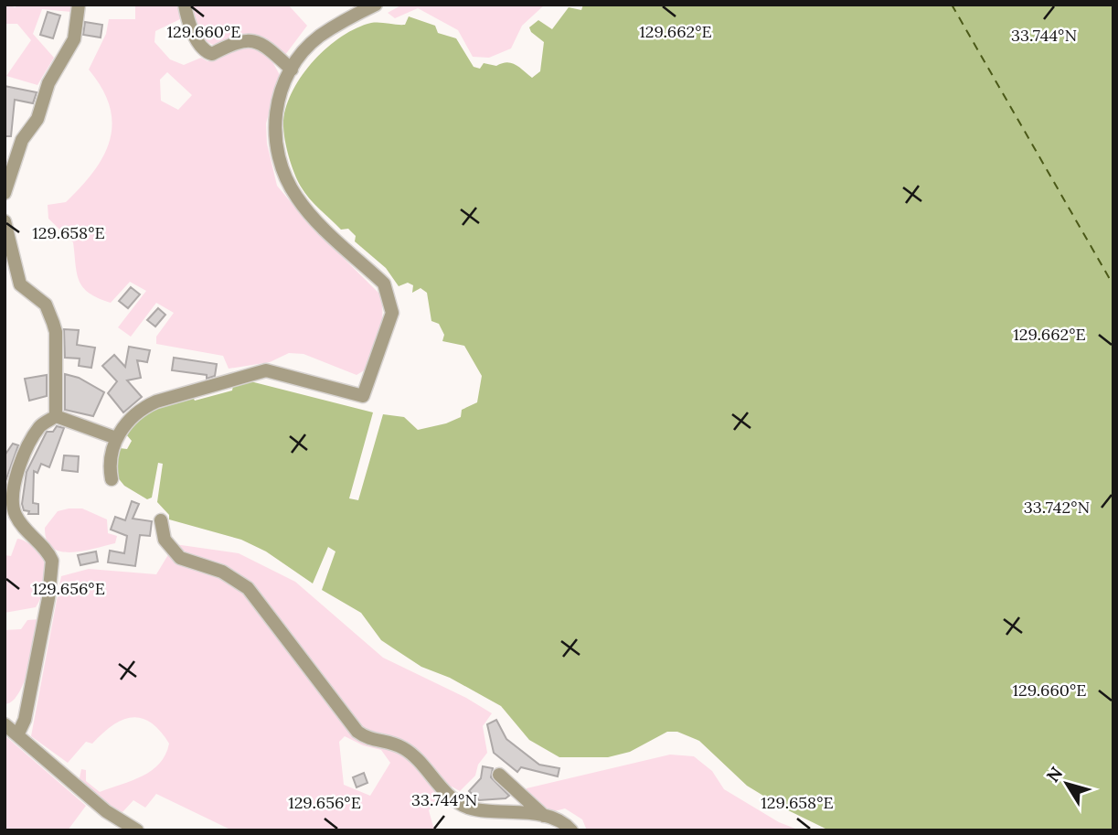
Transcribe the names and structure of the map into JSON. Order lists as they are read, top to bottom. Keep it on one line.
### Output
{"north":"top left","coordinates":["129.660°E","129.662°E","33.744°N","129.658°E","33.742°N","129.656°E"]}
